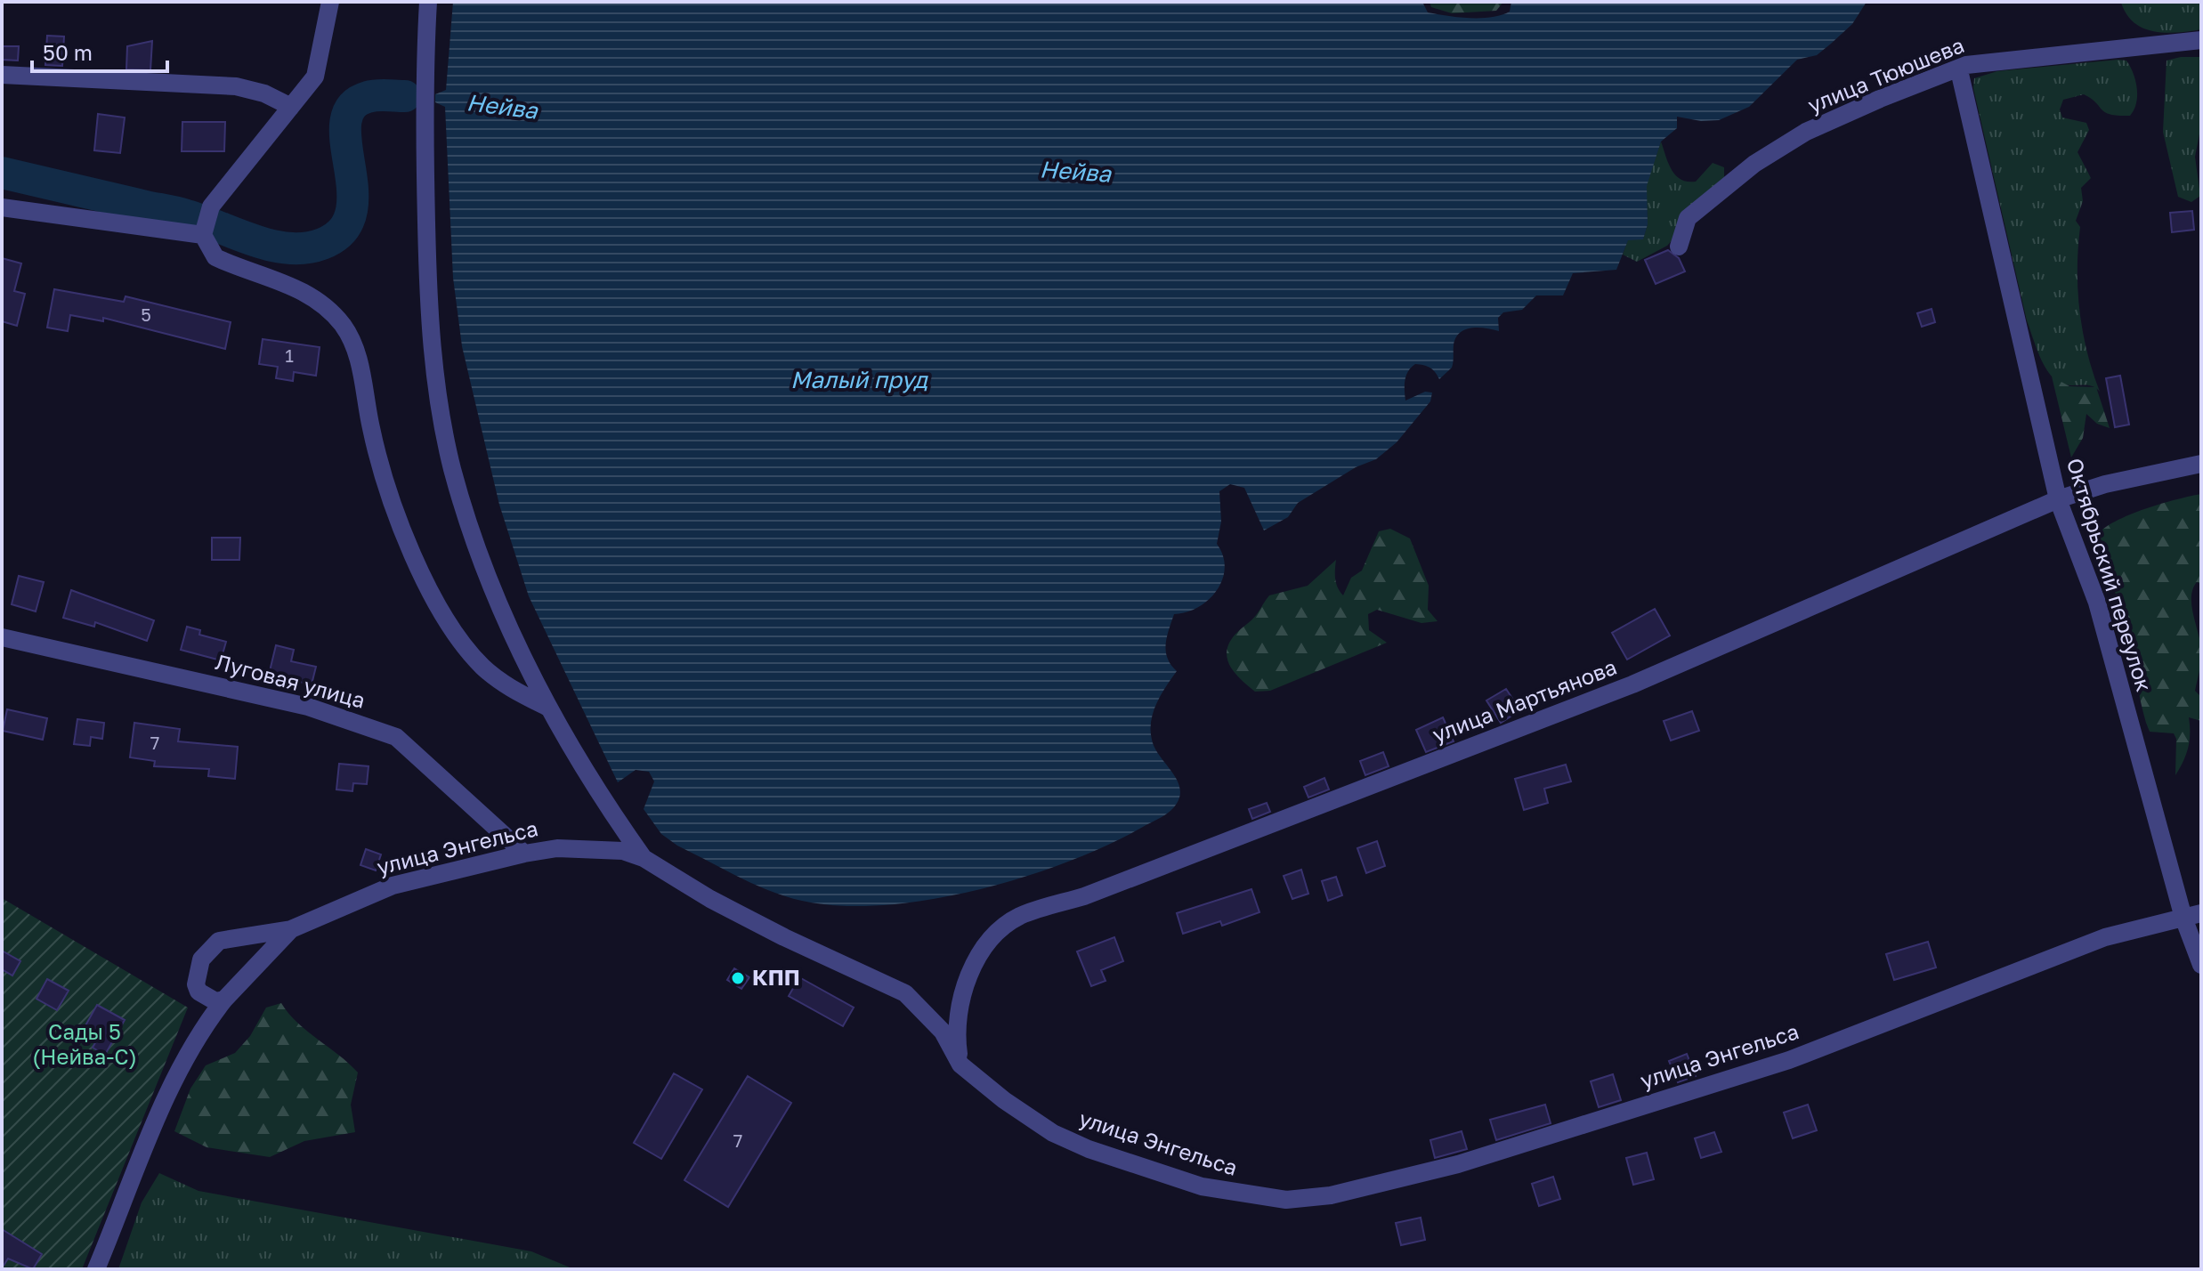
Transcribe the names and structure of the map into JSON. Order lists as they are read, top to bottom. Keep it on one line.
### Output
{"streets":{"street":["улица Тююшева","Октябрьский переулок","Луговая улица","улица Мартьянова","улица Энгельса"]},"crossings":[["улица Тююшева","Октябрьский переулок"],["Октябрьский переулок","улица Мартьянова"],["Октябрьский переулок","улица Энгельса"],["Луговая улица","улица Энгельса"],["улица Мартьянова","улица Энгельса"]],"water":["Нейва","Малый пруд"],"parks":["Сады 5 (Нейва-С)"],"places":["КПП"],"house_numbers":["5","1","7","7"],"scale_bar":"50 m"}
